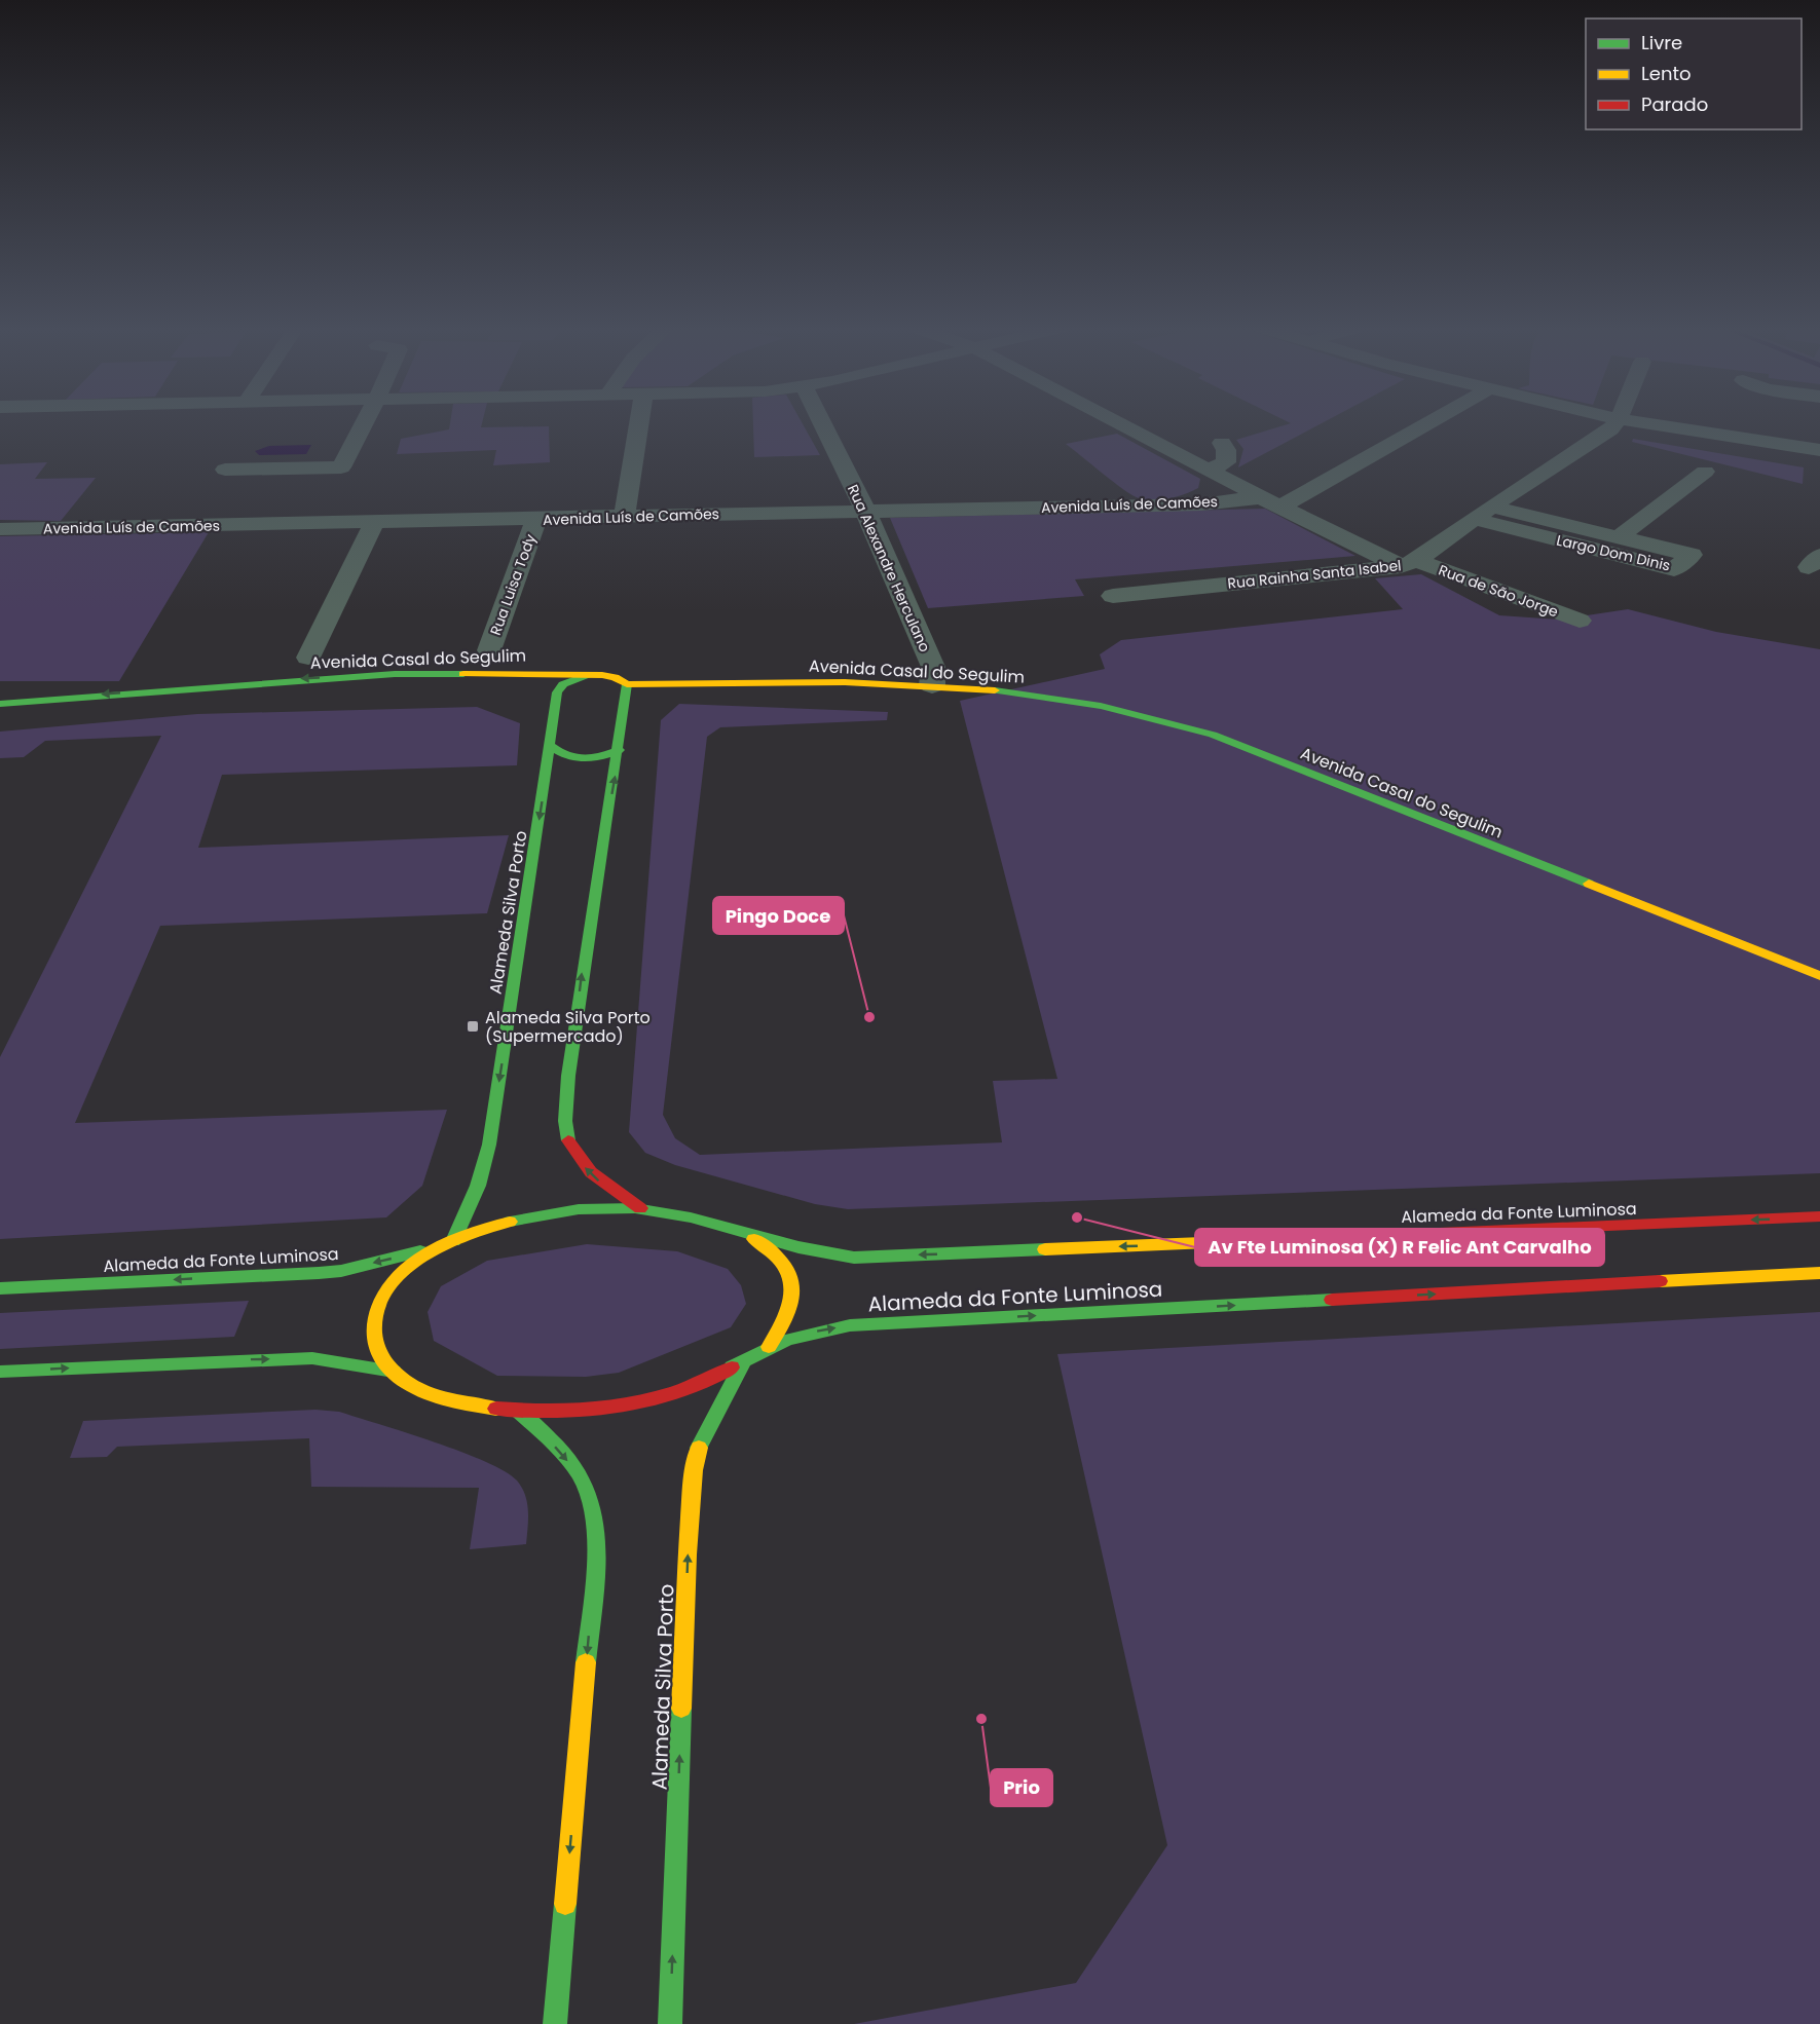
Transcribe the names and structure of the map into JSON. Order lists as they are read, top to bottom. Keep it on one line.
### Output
{"streets":{"main road":["Avenida Casal do Segulim","Alameda Silva Porto","Alameda da Fonte Luminosa"],"street":["Avenida Luís de Camões","Largo Dom Dinis","Rua Alexandre Herculano","Rua Rainha Santa Isabel","Rua Luisa Tody","Rua de São Jorge"]},"crossings":[["Avenida Luís de Camões","Rua Alexandre Herculano"],["Avenida Luís de Camões","Rua Luisa Tody"],["Avenida Luís de Camões","Rua de São Jorge"],["Largo Dom Dinis","Rua Rainha Santa Isabel"],["Rua Alexandre Herculano","Avenida Casal do Segulim"],["Rua Rainha Santa Isabel","Rua de São Jorge"],["Avenida Casal do Segulim","Alameda Silva Porto"],["Alameda Silva Porto","Alameda da Fonte Luminosa"]],"places":{"other":["Pingo Doce","Av Fte Luminosa (X) R Felic Ant Carvalho","Prio"],"transit":["Alameda Silva Porto (Supermercado)"]},"legend":["Livre","Lento","Parado"]}
